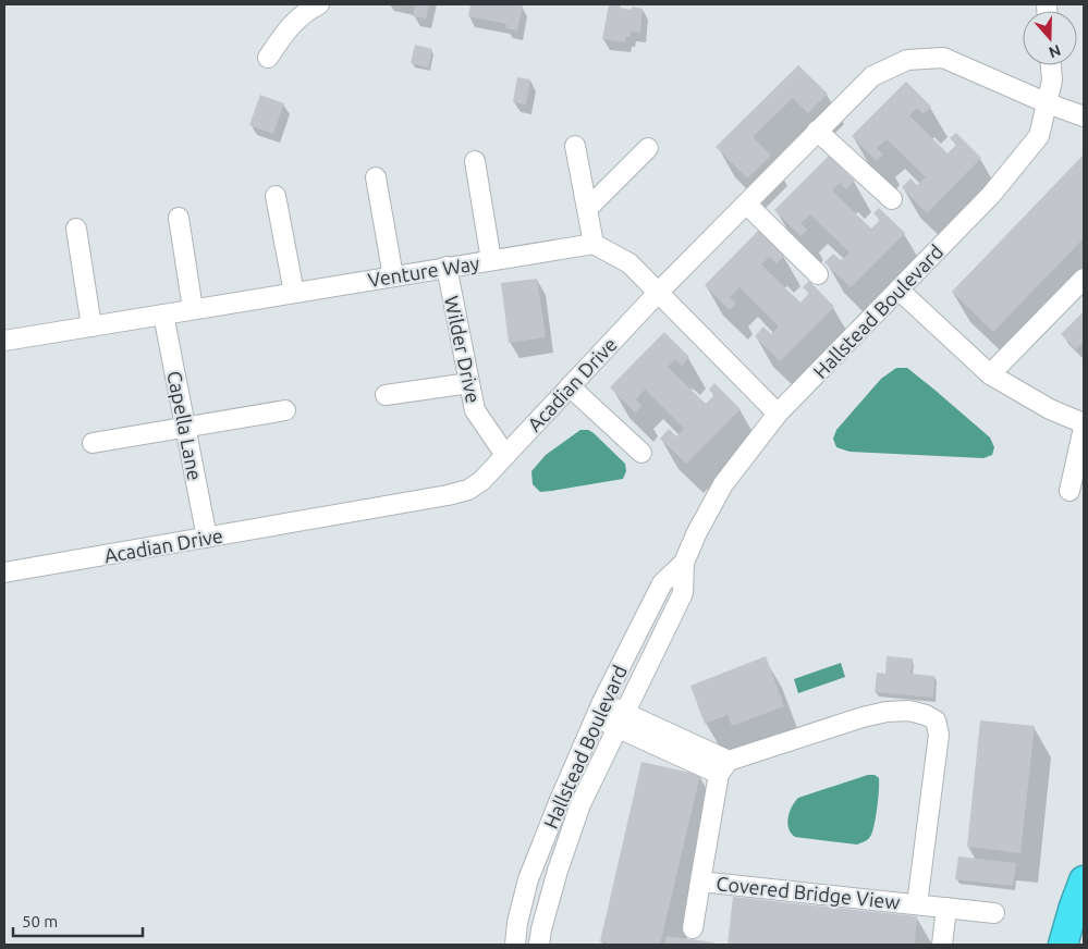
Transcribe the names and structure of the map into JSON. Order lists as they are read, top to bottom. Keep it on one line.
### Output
{"streets":{"street":["Venture Way","Hallstead Boulevard","Wilder Drive","Acadian Drive","Capella Lane","Covered Bridge View"]},"crossings":[["Venture Way","Wilder Drive"],["Venture Way","Capella Lane"],["Hallstead Boulevard","Acadian Drive"],["Wilder Drive","Acadian Drive"],["Acadian Drive","Capella Lane"]],"scale_bar":"50 m","north":"bottom"}
